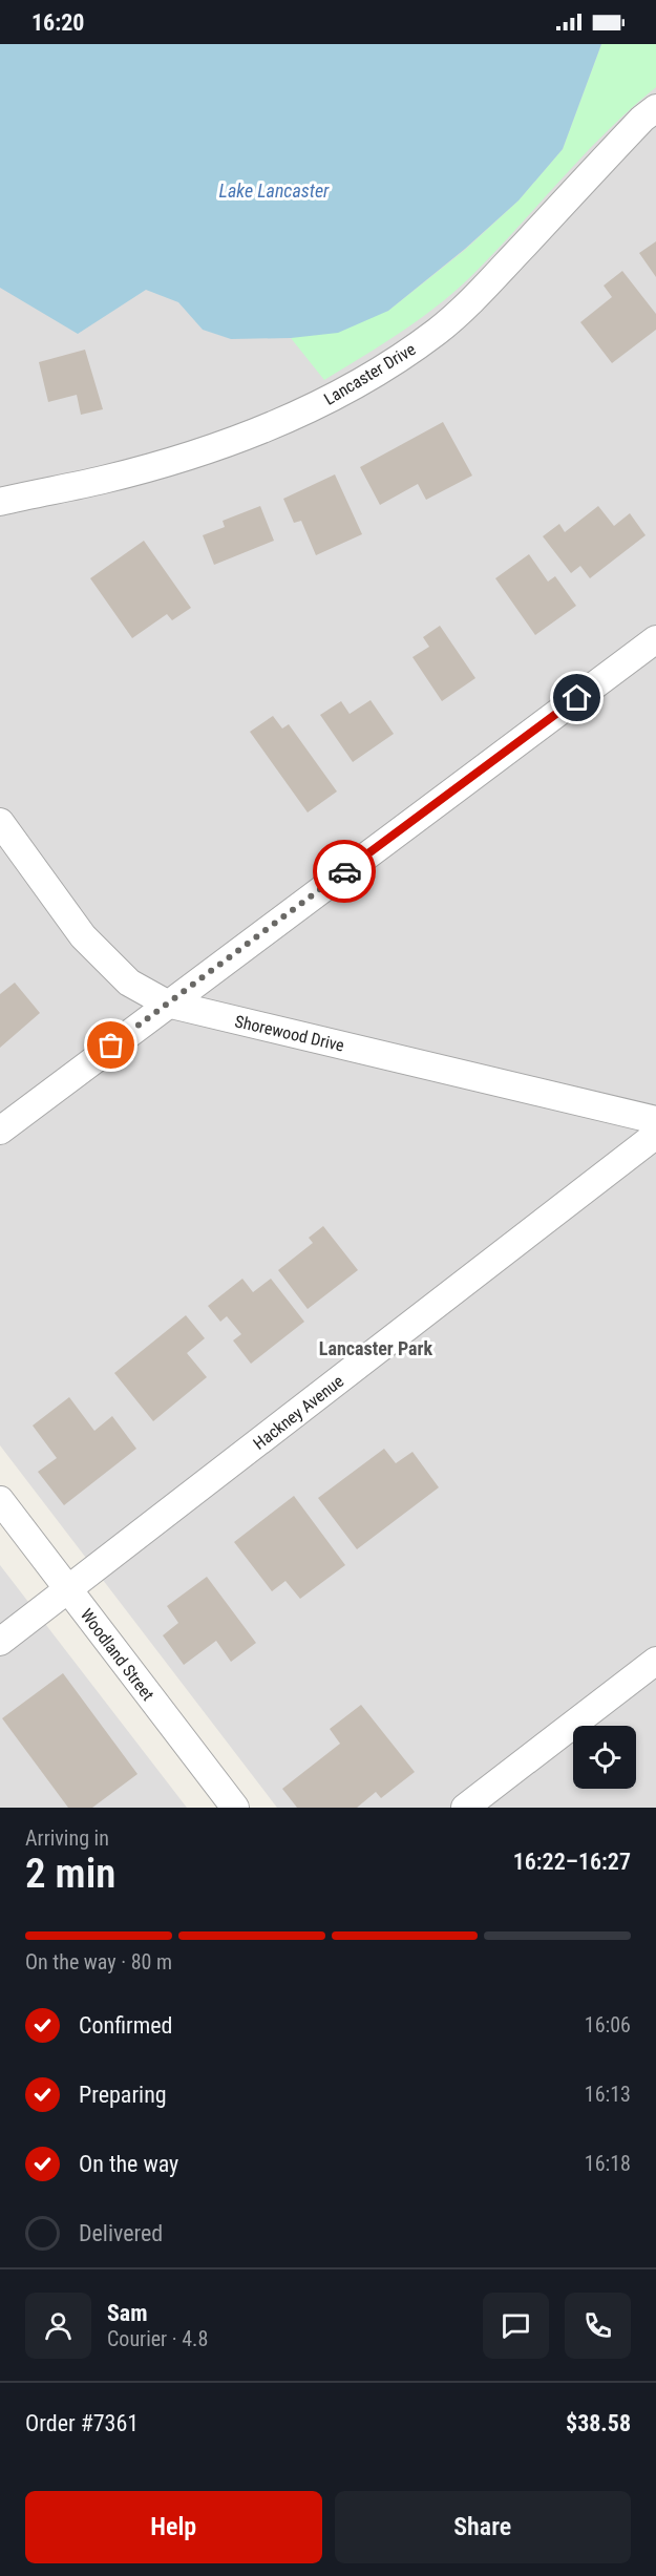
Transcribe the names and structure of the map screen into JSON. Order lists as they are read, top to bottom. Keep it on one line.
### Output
{"streets":{"street":["Lancaster Drive","Shorewood Drive","Hackney Avenue","Woodland Street"]},"crossings":[["Hackney Avenue","Woodland Street"]],"districts":["Lancaster Park"],"water":["Lake Lancaster"],"page":{"status":"16:20","heading":["2 min","Arriving in","16:22–16:27"],"panel":["Sam","Courier · 4.8","Order #7361","$38.58"],"bar":"On the way · 80 m","list":[["Confirmed","16:06"],["Preparing","16:13"],["On the way","16:18"],"Delivered"],"buttons":["Help","Share"]}}
